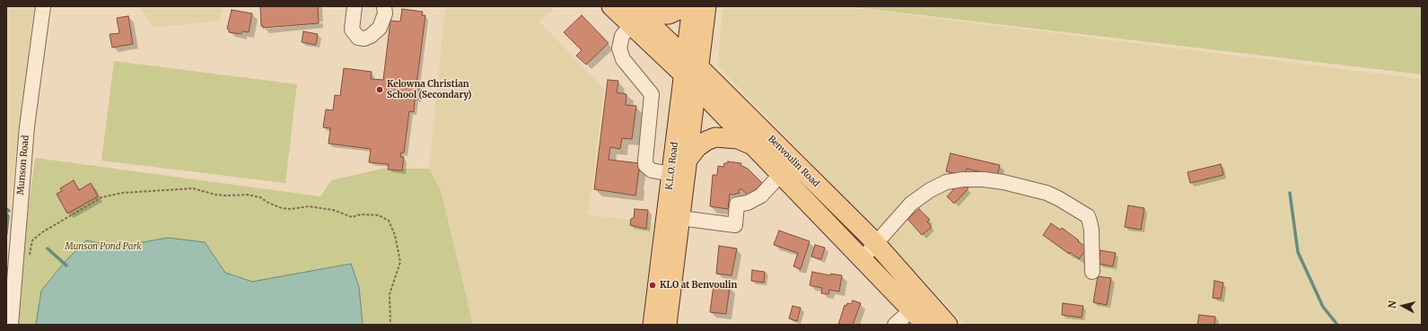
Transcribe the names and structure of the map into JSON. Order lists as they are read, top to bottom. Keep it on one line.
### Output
{"streets":{"main road":["Benvoulin Road","K.L.O. Road"],"street":["Munson Road"]},"crossings":[["Benvoulin Road","K.L.O. Road"]],"parks":["Munson Pond Park"],"places":["Kelowna Christian School (Secondary)","KLO at Benvoulin"],"north":"left"}
